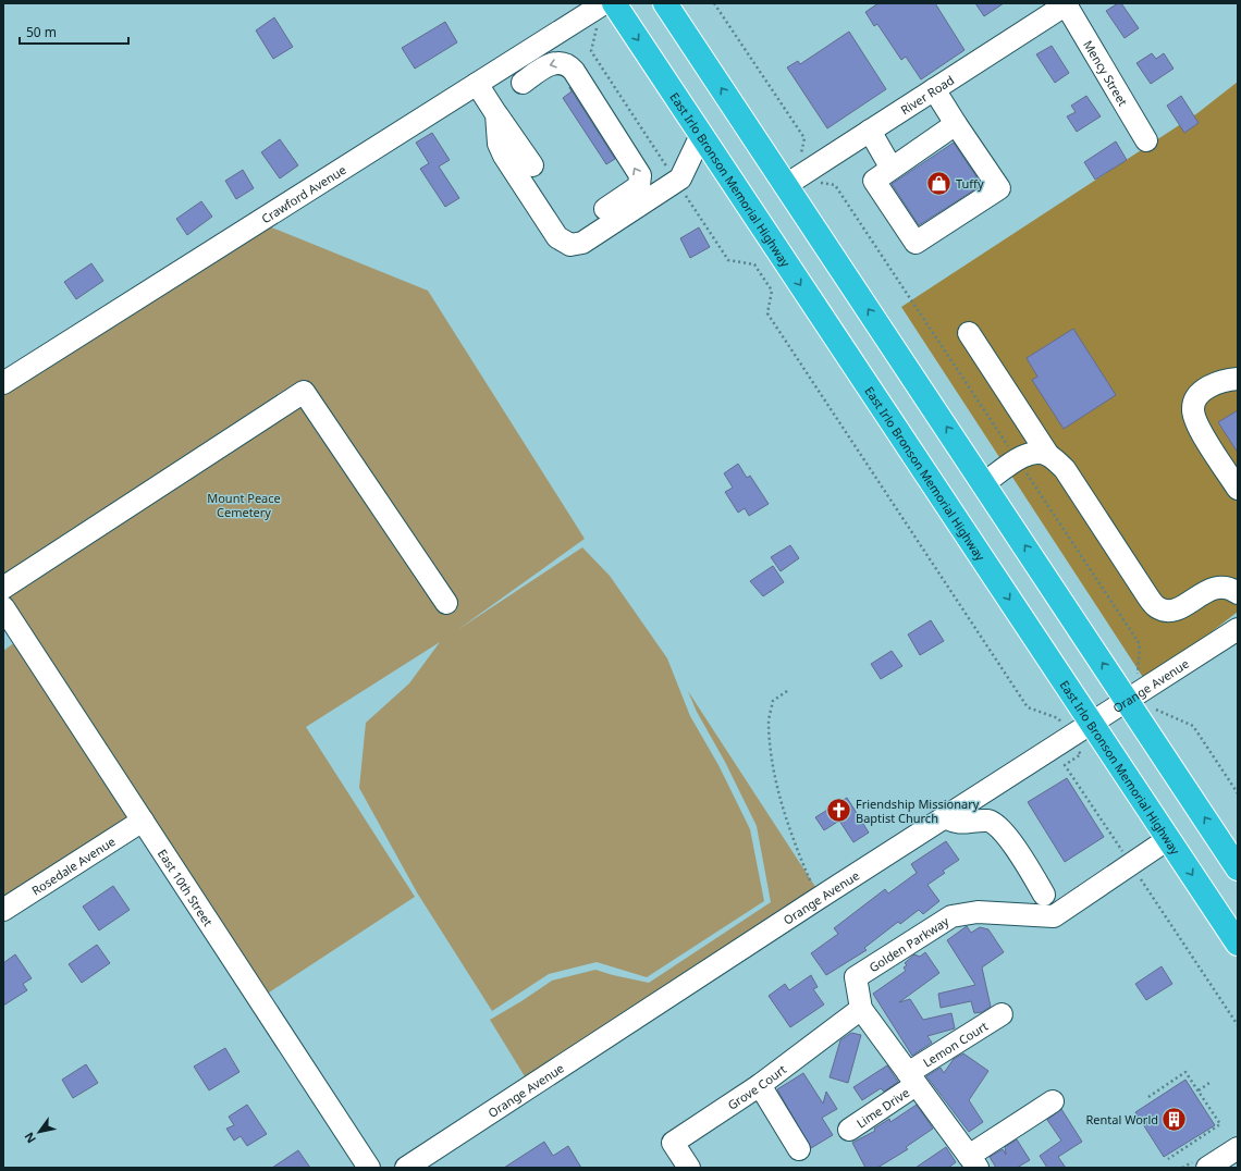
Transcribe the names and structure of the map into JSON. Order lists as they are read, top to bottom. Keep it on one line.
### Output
{"streets":{"highway":["East Irlo Bronson Memorial Highway"],"street":["Mency Street","River Road","Crawford Avenue","Orange Avenue","Rosedale Avenue","East 10th Street","Golden Parkway","Lemon Court","Grove Court","Lime Drive"]},"crossings":[["Mency Street","River Road"],["East Irlo Bronson Memorial Highway","Orange Avenue"],["East Irlo Bronson Memorial Highway","Golden Parkway"],["Rosedale Avenue","East 10th Street"],["Golden Parkway","Lemon Court"],["Golden Parkway","Grove Court"],["Golden Parkway","Lime Drive"],["Lemon Court","Lime Drive"]],"parks":["Mount Peace Cemetery"],"places":{"shop":["Tuffy"],"church":["Friendship Missionary Baptist Church"],"building":["Rental World"]},"scale_bar":"50 m","north":"bottom left"}
